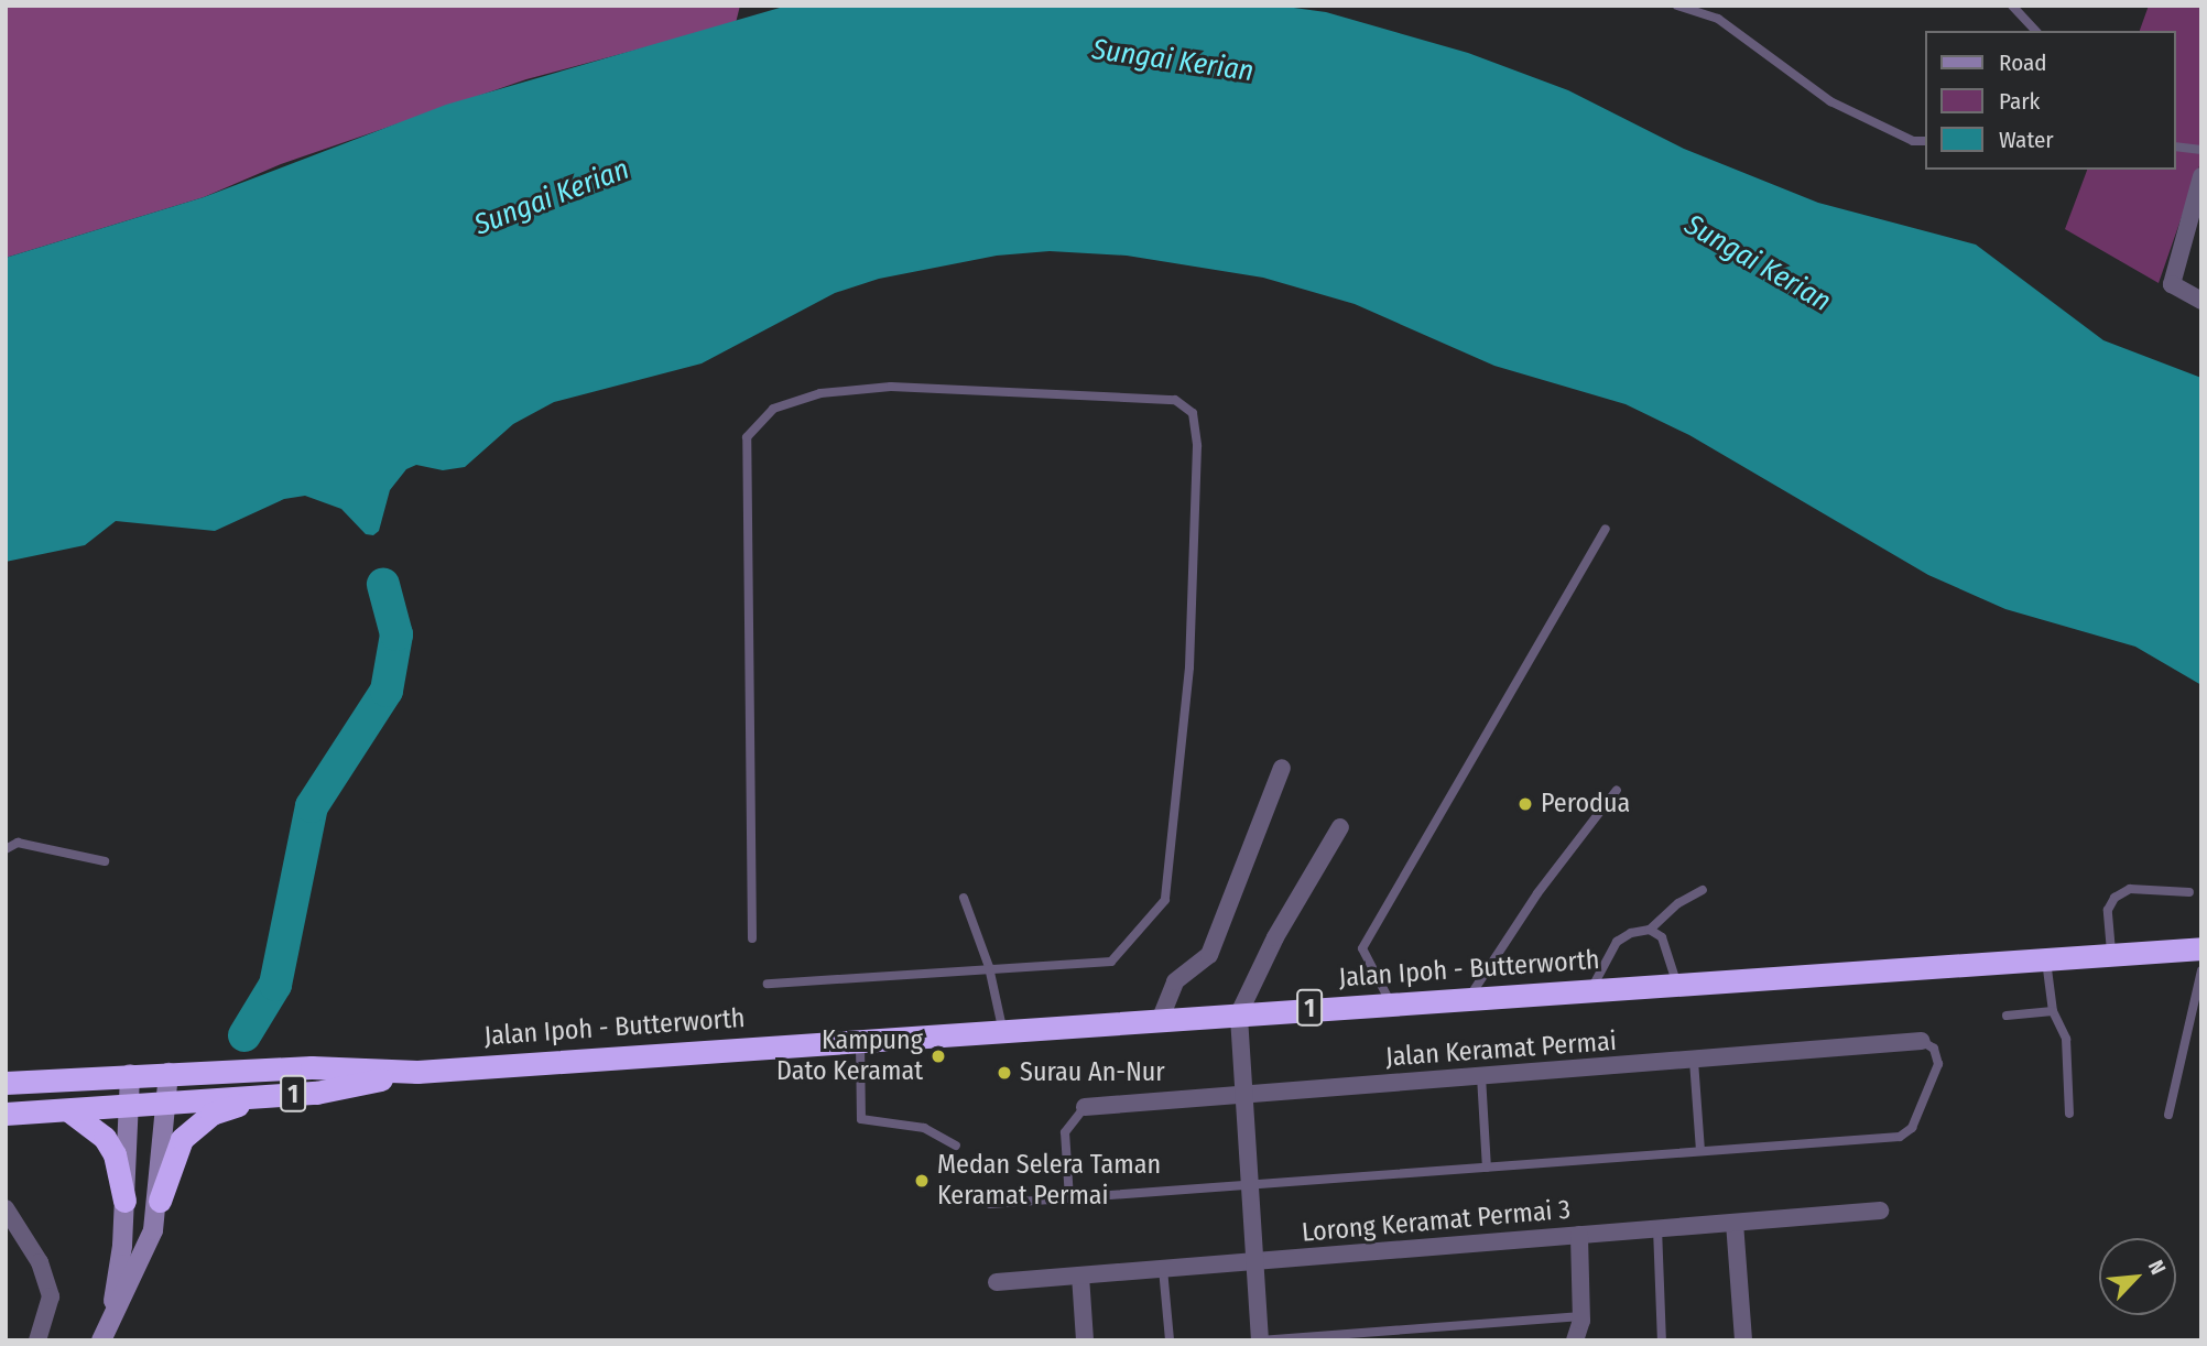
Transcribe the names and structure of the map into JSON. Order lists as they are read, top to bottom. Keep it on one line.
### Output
{"streets":{"highway":["Jalan Ipoh - Butterworth","1"],"street":["Jalan Keramat Permai","Lorong Keramat Permai 3"]},"water":["Sungai Kerian"],"places":["Perodua","Kampung Dato Keramat","Surau An-Nur","Medan Selera Taman Keramat Permai"],"legend":["Road","Park","Water"],"north":"top right"}
